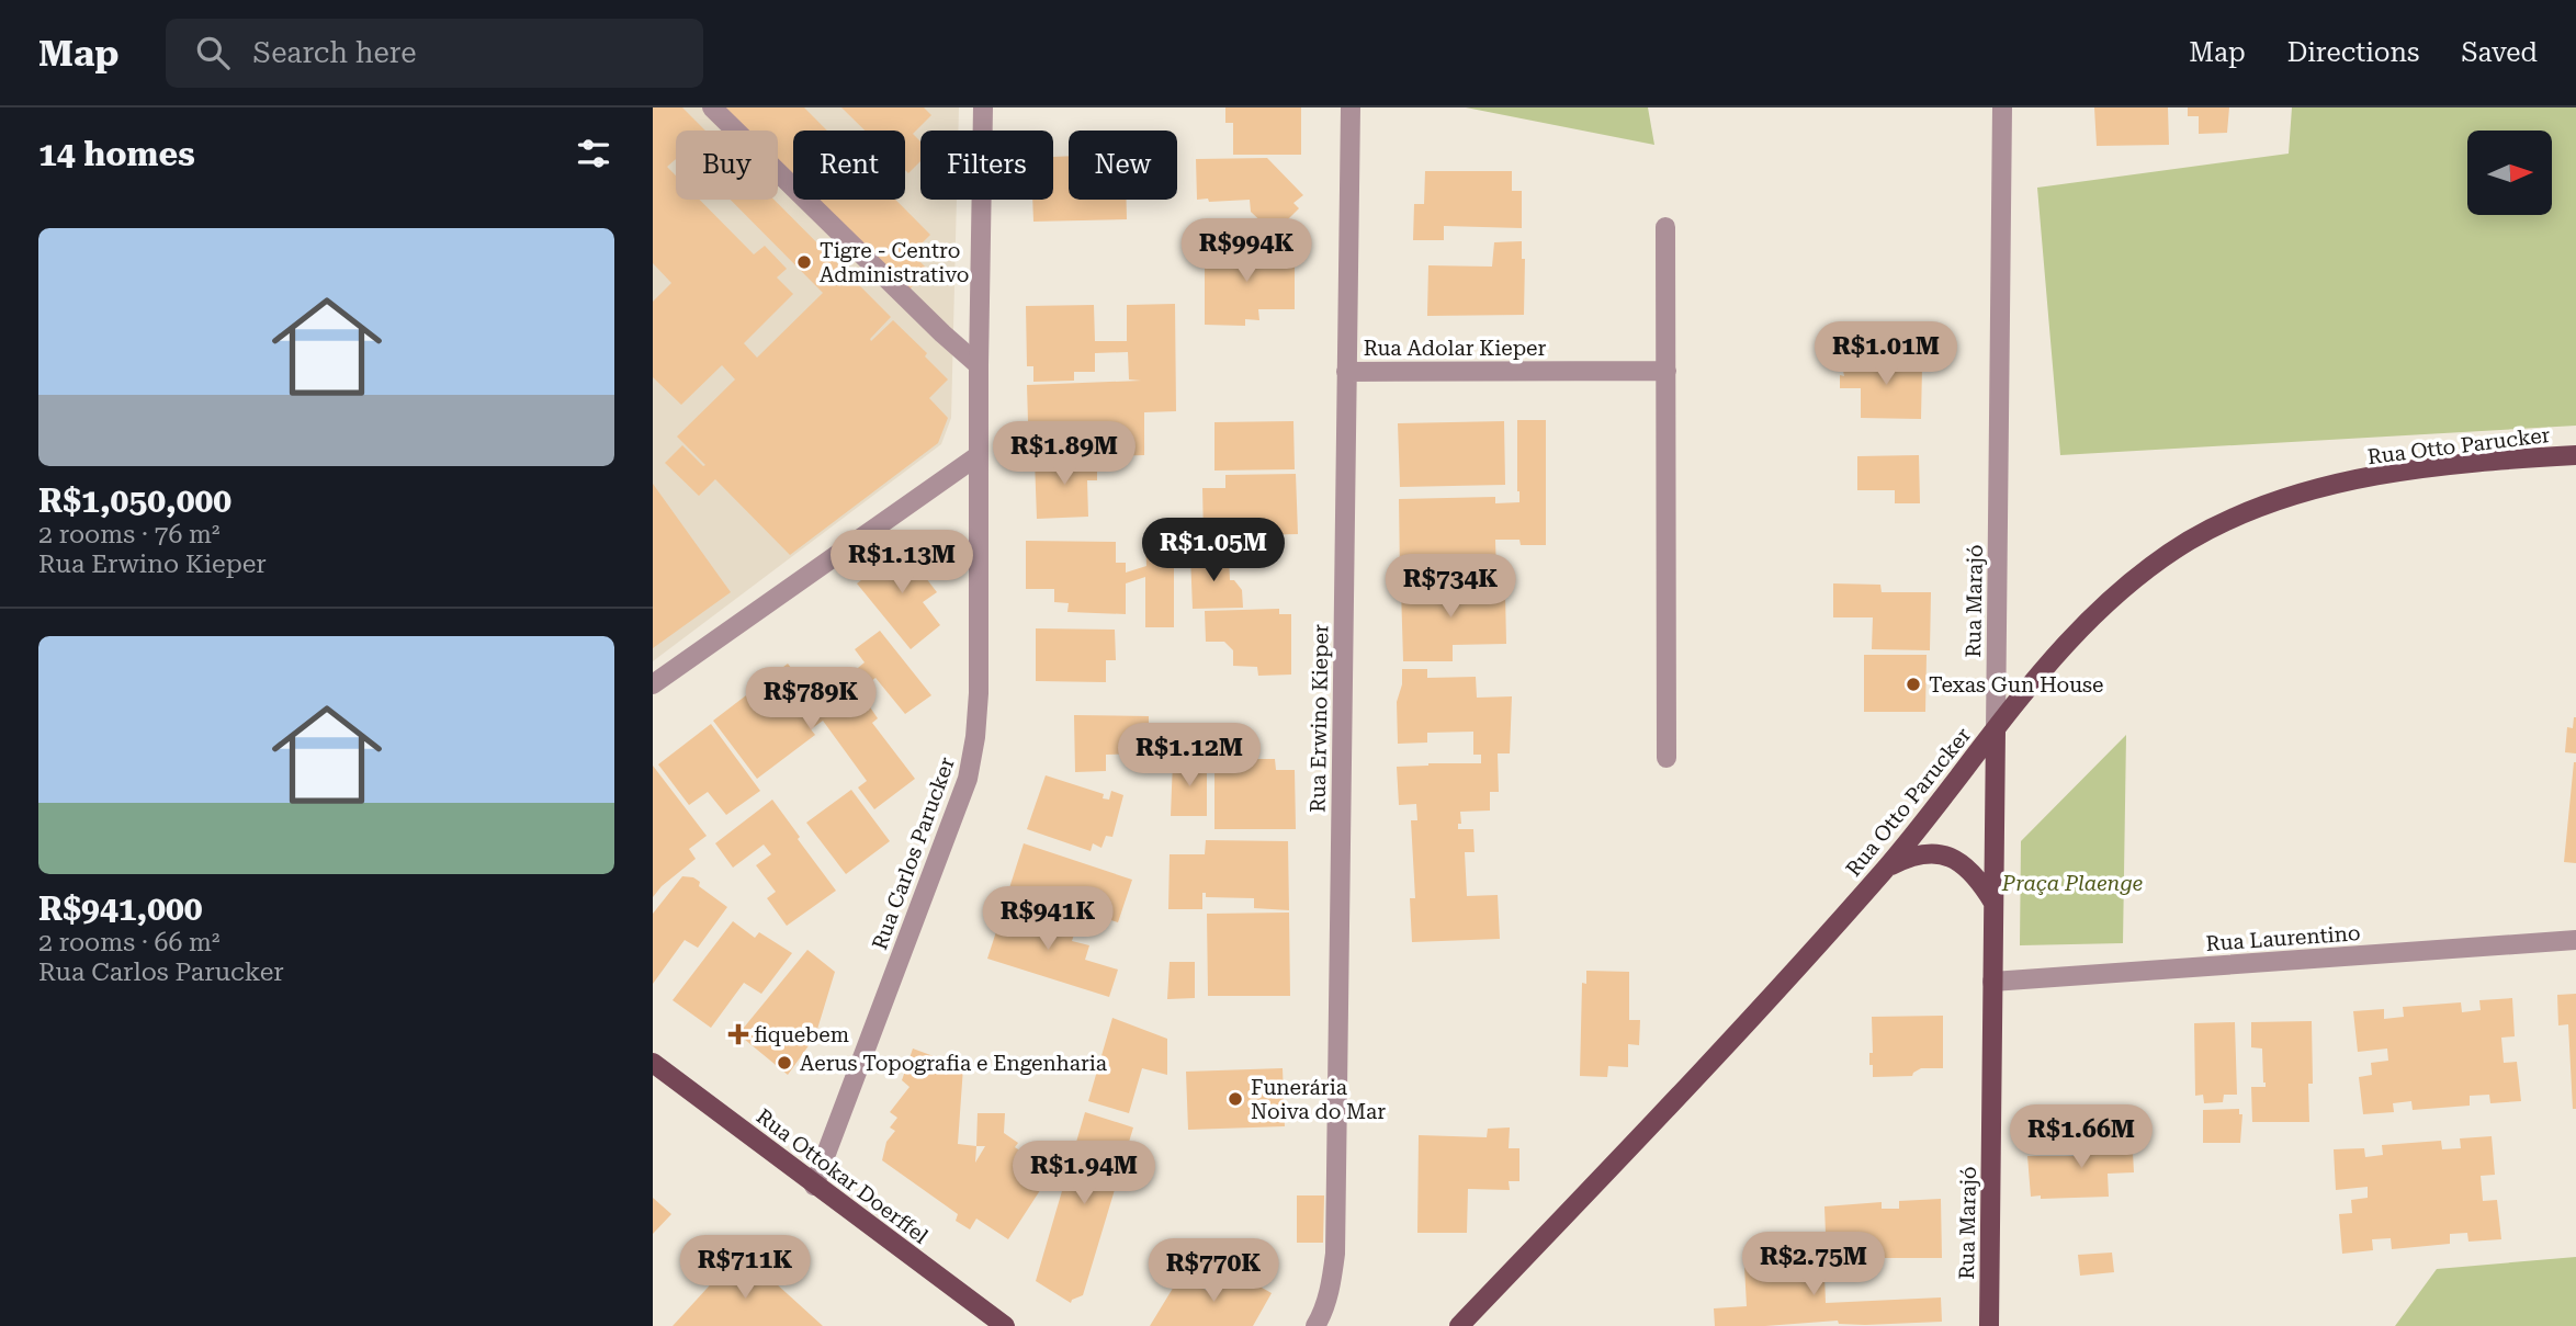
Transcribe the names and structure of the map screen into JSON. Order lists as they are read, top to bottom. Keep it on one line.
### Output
{"streets":{"main road":["Rua Otto Parucker","Rua Marajó","Rua Ottokar Doerffel"],"street":["Rua Adolar Kieper","Rua Erwino Kieper","Rua Carlos Parucker","Rua Laurentino"]},"crossings":[["Rua Adolar Kieper","Rua Erwino Kieper"],["Rua Otto Parucker","Rua Marajó"],["Rua Marajó","Rua Laurentino"],["Rua Carlos Parucker","Rua Ottokar Doerffel"]],"parks":["Praça Plaenge"],"places":{"other":["Tigre - Centro Administrativo","Texas Gun House","Aerus Topografia e Engenharia","Funerária Noiva do Mar"],"health":["fiquebem"]},"north":"right","page":{"header":"Map","search":"Search here","nav":["Map","Directions","Saved"],"heading":"14 homes","chip":["Buy","Rent","Filters","New"],"list":[{"name":"R$1,050,000","note":"2 rooms · 76 m² · Rua Erwino Kieper"},{"name":"R$941,000","note":"2 rooms · 66 m² · Rua Carlos Parucker"}],"price":["R$994K","R$1.01M","R$1.89M","R$1.05M","R$1.13M","R$734K","R$789K","R$1.12M","R$941K","R$1.66M","R$1.94M","R$2.75M","R$711K","R$770K"]}}
